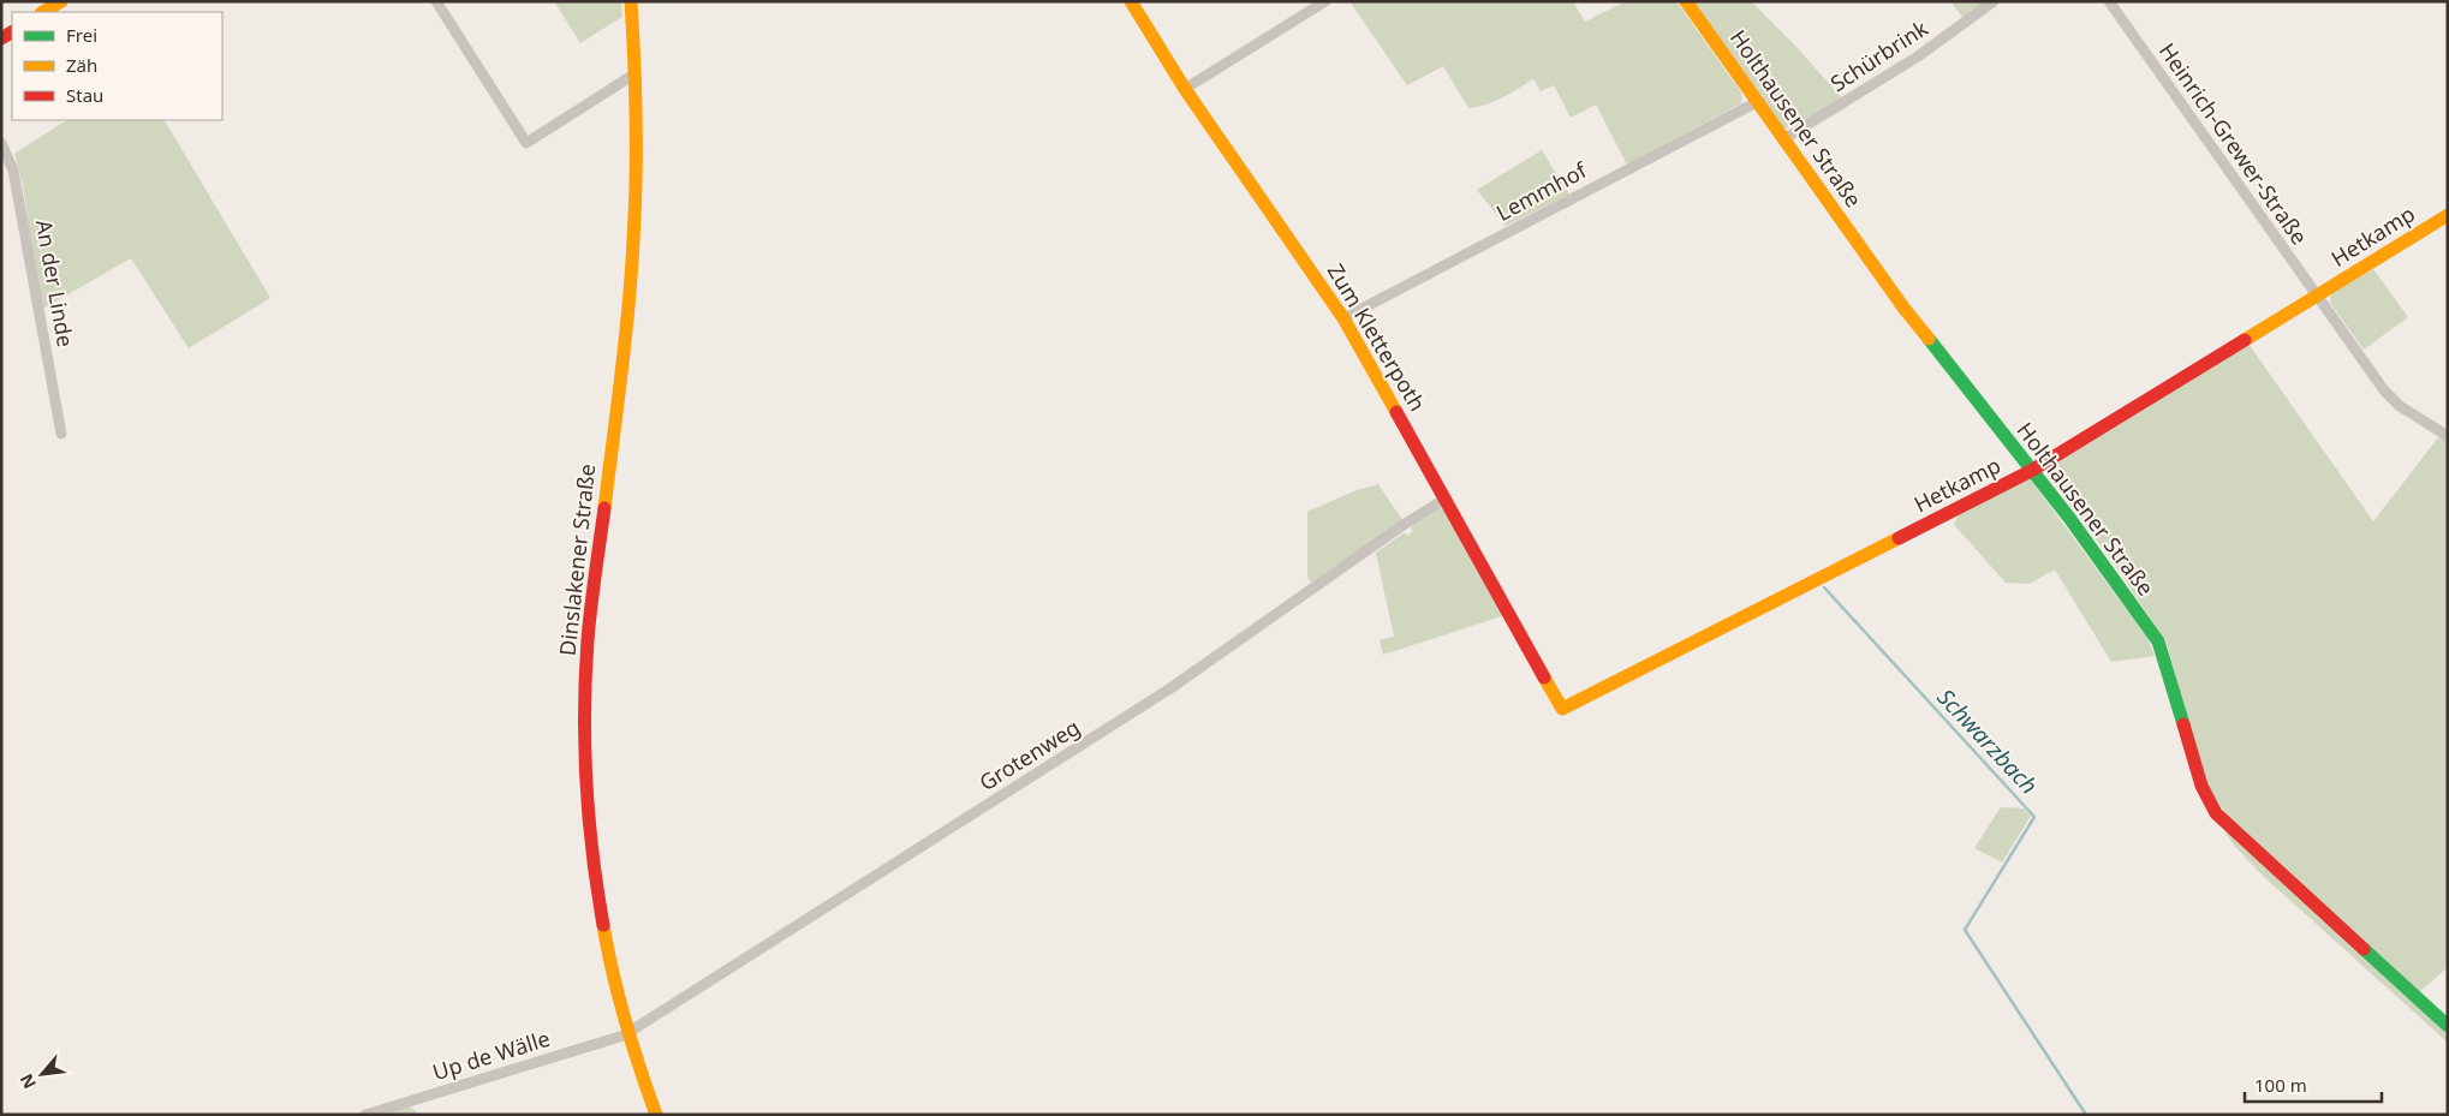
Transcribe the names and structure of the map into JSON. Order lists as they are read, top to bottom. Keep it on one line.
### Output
{"streets":{"street":["Schürbrink","Holthausener Straße","Heinrich-Grewer-Straße","Lemmhof","Hetkamp","An der Linde","Zum Kletterpoth","Dinslakener Straße","Grotenweg","Up de Wälle"]},"crossings":[["Schürbrink","Holthausener Straße"],["Holthausener Straße","Lemmhof"],["Holthausener Straße","Hetkamp"],["Heinrich-Grewer-Straße","Hetkamp"],["Lemmhof","Zum Kletterpoth"],["Hetkamp","Zum Kletterpoth"],["Zum Kletterpoth","Grotenweg"],["Dinslakener Straße","Grotenweg"],["Dinslakener Straße","Up de Wälle"],["Grotenweg","Up de Wälle"]],"water":["Schwarzbach"],"legend":["Frei","Zäh","Stau"],"scale_bar":"100 m","north":"bottom left"}
